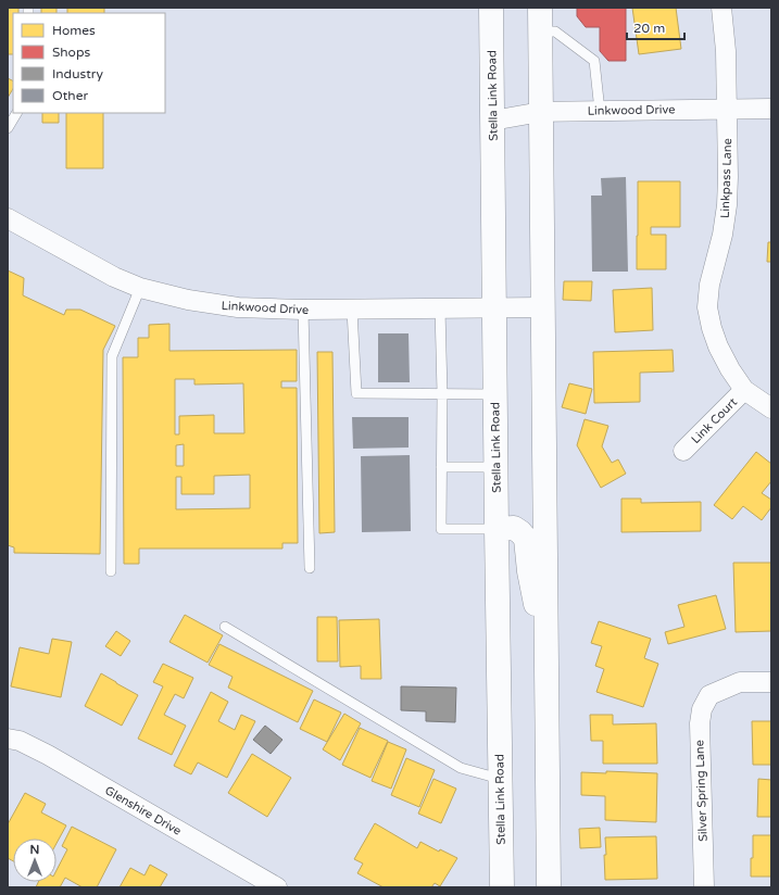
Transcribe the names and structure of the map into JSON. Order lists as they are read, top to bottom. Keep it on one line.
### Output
{"streets":{"main road":["Stella Link Road"],"street":["Linkwood Drive","Linkpass Lane","Link Court","Silver Spring Lane","Glenshire Drive"]},"crossings":[["Stella Link Road","Linkwood Drive"],["Linkwood Drive","Linkpass Lane"],["Linkpass Lane","Link Court"]],"legend":["Homes","Shops","Industry","Other"],"scale_bar":"20 m","north":"top"}
